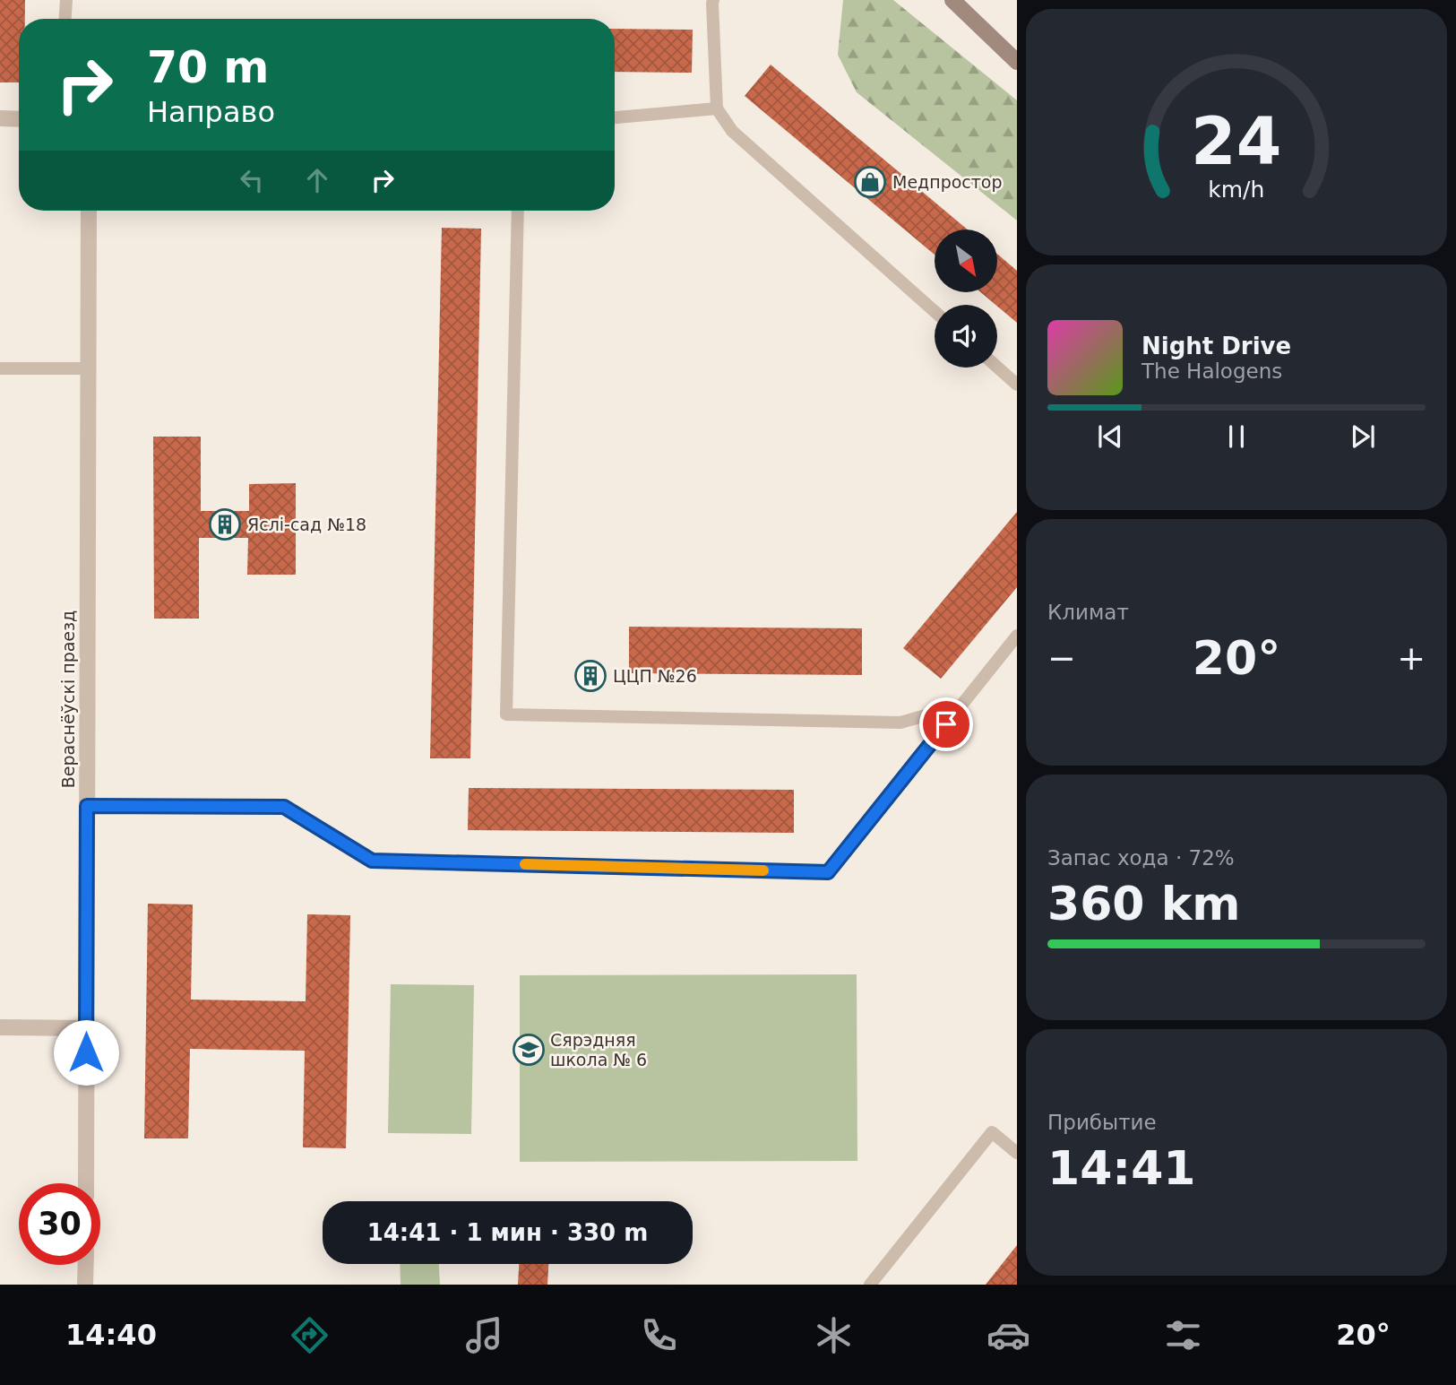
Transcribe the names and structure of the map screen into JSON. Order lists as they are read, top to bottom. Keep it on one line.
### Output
{"streets":{"street":["Вераснёўскі праезд"]},"places":{"shop":["Медпростор"],"building":["Яслі-сад №18","ЦЦП №26"],"school or university":["Сярэдняя школа № 6"]},"north":"bottom right","page":{"turn":["70 m","Направо"],"song":["Night Drive","The Halogens"],"tile":["Климат",["Запас хода · 72%","360 km"],["Прибытие","14:41"]],"heat":["−","20°","+"],"limit":"30","trip":"14:41 · 1 мин · 330 m","tabs":["14:40","20°"],"gauge":["24","km/h"]}}
